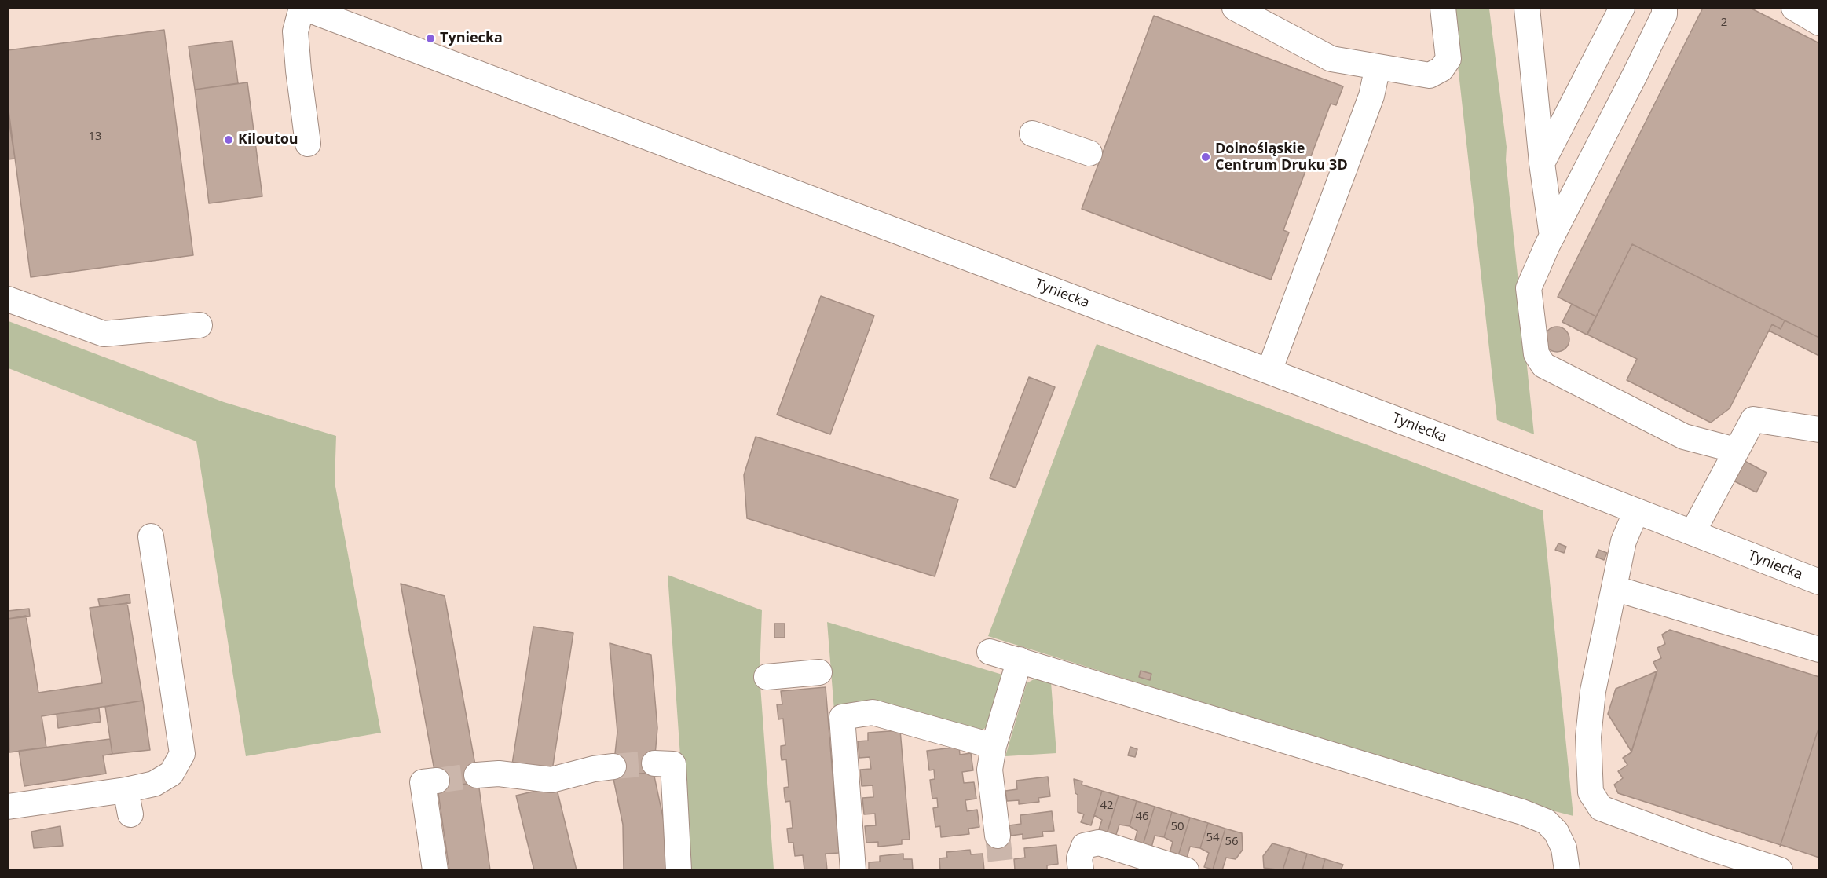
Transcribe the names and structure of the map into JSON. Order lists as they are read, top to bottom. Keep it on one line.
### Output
{"streets":{"street":["Tyniecka"]},"places":["Tyniecka","Kiloutou","Dolnośląskie Centrum Druku 3D"],"house_numbers":["2","13","42","46","50","54","56"]}
